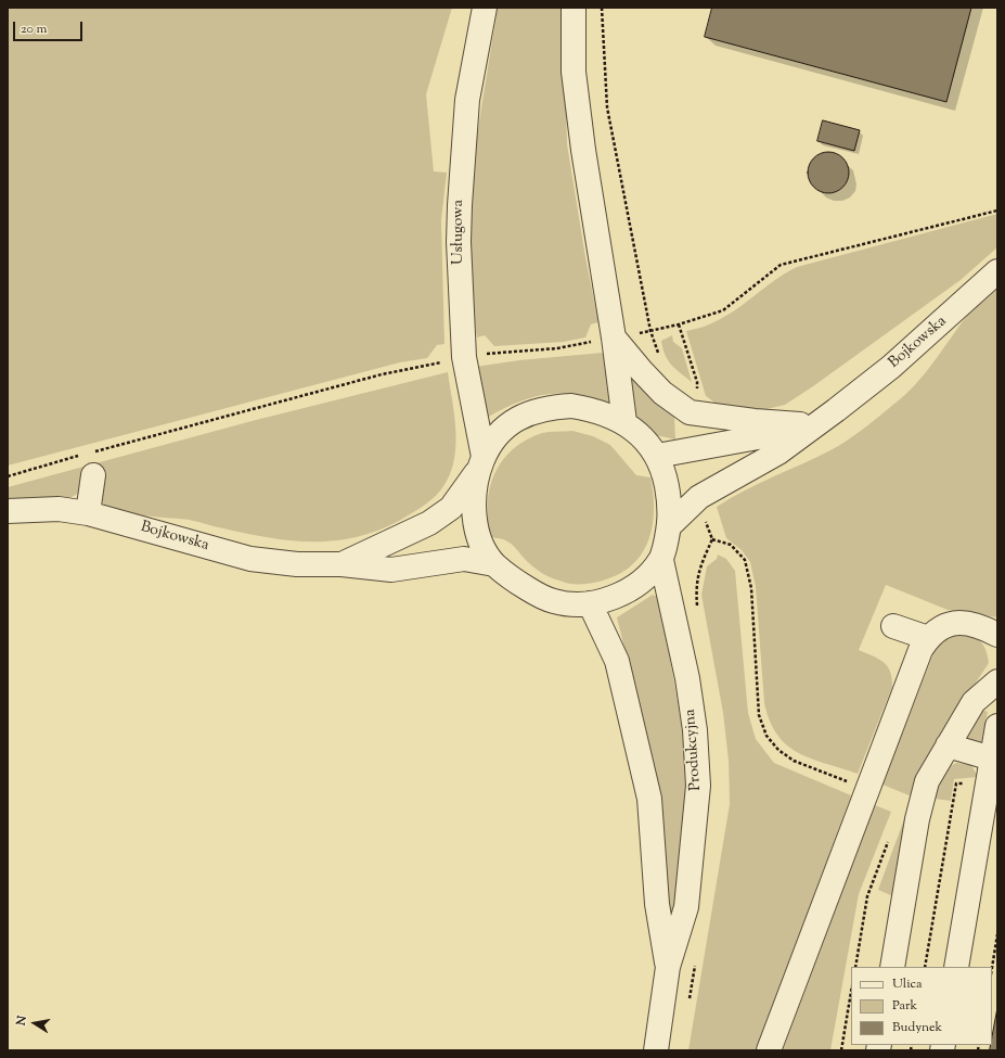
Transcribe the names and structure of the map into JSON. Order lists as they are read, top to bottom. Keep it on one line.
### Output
{"streets":{"street":["Usługowa","Bojkowska","Produkcyjna"]},"crossings":[["Usługowa","Bojkowska"]],"legend":["Ulica","Park","Budynek"],"scale_bar":"20 m","north":"left"}
